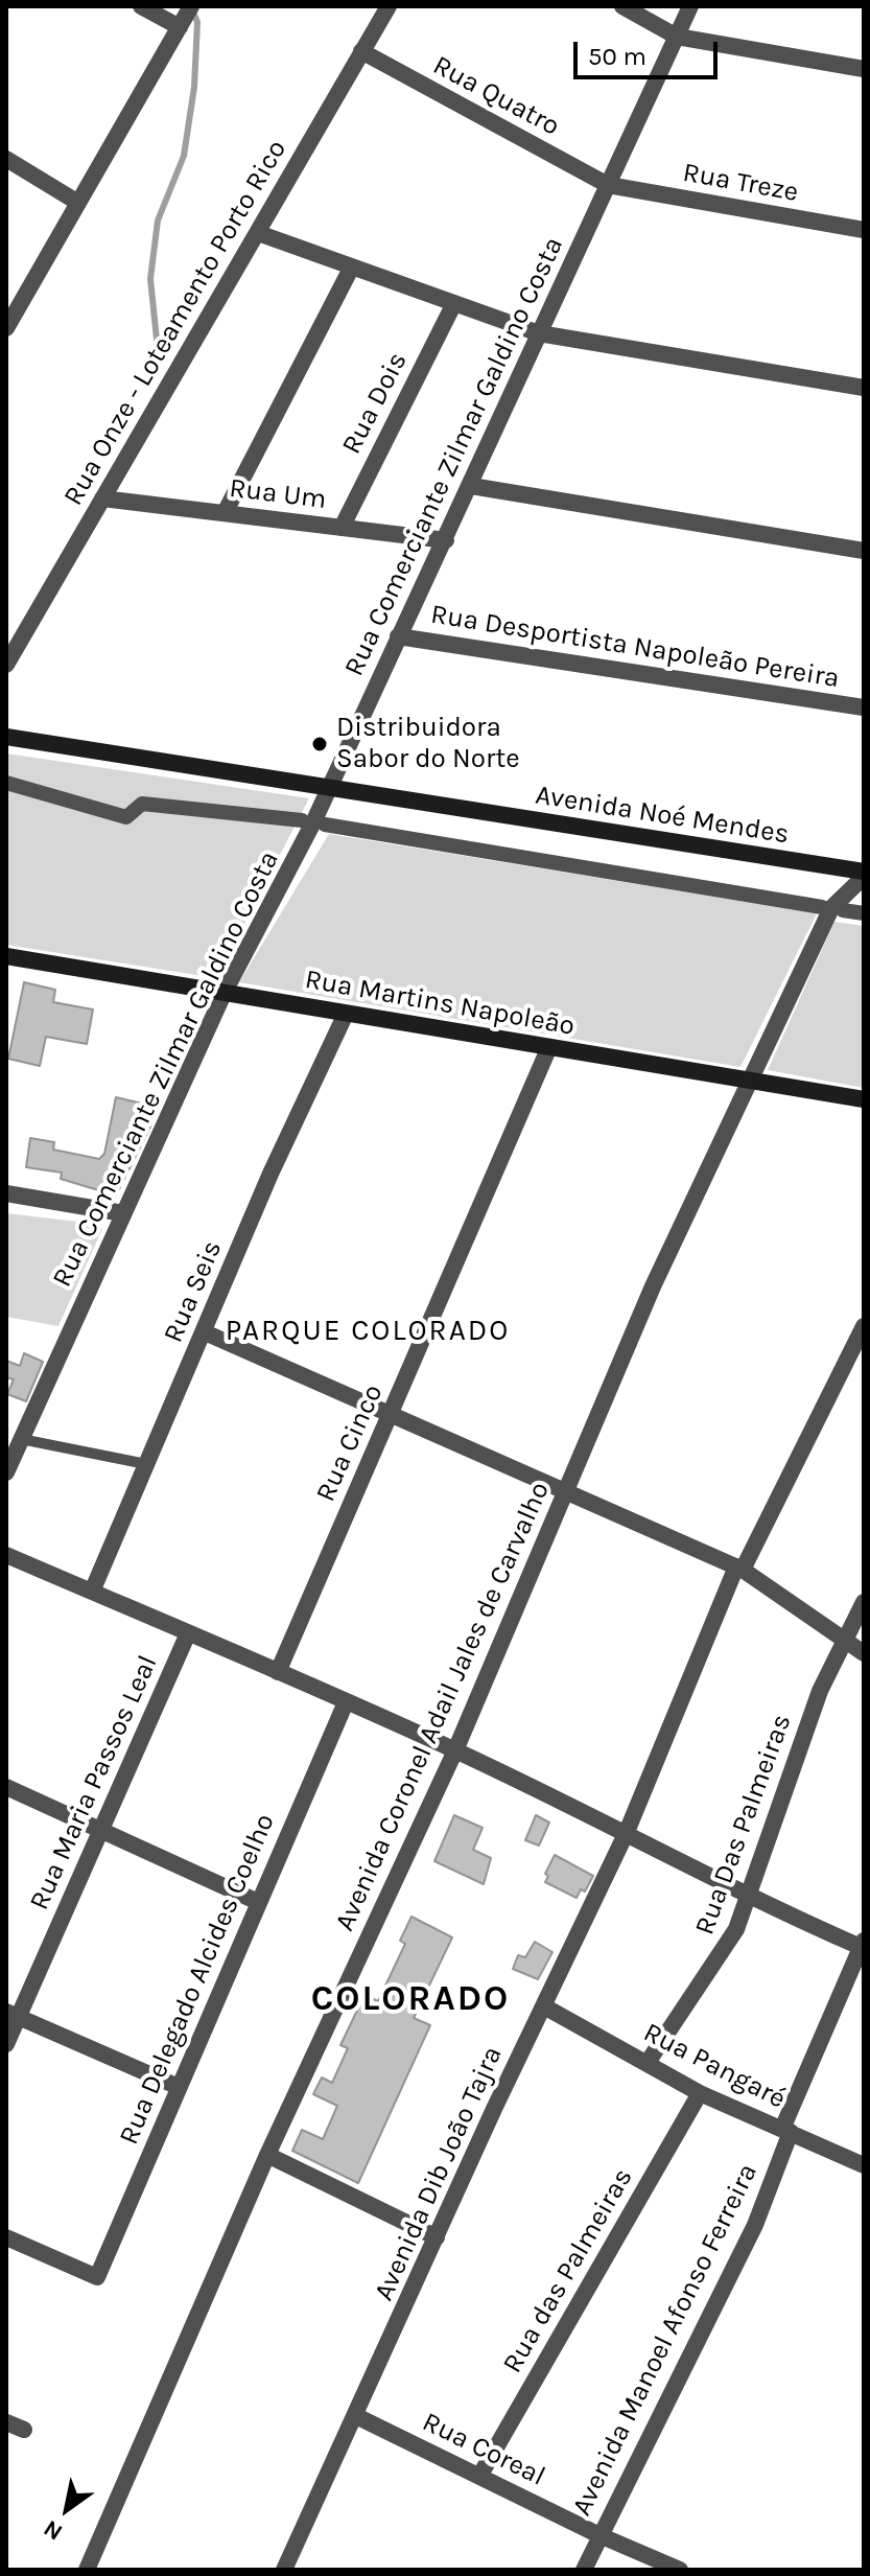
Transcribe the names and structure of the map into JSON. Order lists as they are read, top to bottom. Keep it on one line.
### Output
{"streets":{"main road":["Avenida Noé Mendes","Rua Martins Napoleão"],"street":["Rua Quatro","Rua Treze","Rua Onze - Loteamento Porto Rico","Rua Dois","Rua Comerciante Zilmar Galdino Costa","Rua Um","Rua Desportista Napoleão Pereira","Rua Seis","Rua Cinco","Avenida Coronel Adail Jales de Carvalho","Rua Maria Passos Leal","Rua Das Palmeiras","Rua Delegado Alcides Coelho","Rua Pangaré","Avenida Dib João Tajra","Rua das Palmeiras","Avenida Manoel Afonso Ferreira","Rua Coreal"]},"crossings":[["Rua Quatro","Rua Treze"],["Rua Quatro","Rua Onze - Loteamento Porto Rico"],["Rua Quatro","Rua Comerciante Zilmar Galdino Costa"],["Rua Treze","Rua Comerciante Zilmar Galdino Costa"],["Rua Onze - Loteamento Porto Rico","Rua Um"],["Rua Dois","Rua Um"],["Rua Comerciante Zilmar Galdino Costa","Rua Um"],["Rua Comerciante Zilmar Galdino Costa","Rua Desportista Napoleão Pereira"],["Rua Comerciante Zilmar Galdino Costa","Avenida Noé Mendes"],["Rua Comerciante Zilmar Galdino Costa","Rua Martins Napoleão"],["Avenida Noé Mendes","Avenida Coronel Adail Jales de Carvalho"],["Rua Martins Napoleão","Rua Seis"],["Rua Martins Napoleão","Rua Cinco"],["Rua Martins Napoleão","Avenida Coronel Adail Jales de Carvalho"],["Rua Das Palmeiras","Rua Pangaré"],["Rua Pangaré","Avenida Dib João Tajra"],["Rua Pangaré","Rua das Palmeiras"],["Rua Pangaré","Avenida Manoel Afonso Ferreira"],["Avenida Dib João Tajra","Rua Coreal"],["Rua das Palmeiras","Rua Coreal"],["Avenida Manoel Afonso Ferreira","Rua Coreal"]],"districts":["PARQUE COLORADO","COLORADO"],"places":["Distribuidora Sabor do Norte"],"scale_bar":"50 m","north":"bottom left"}
